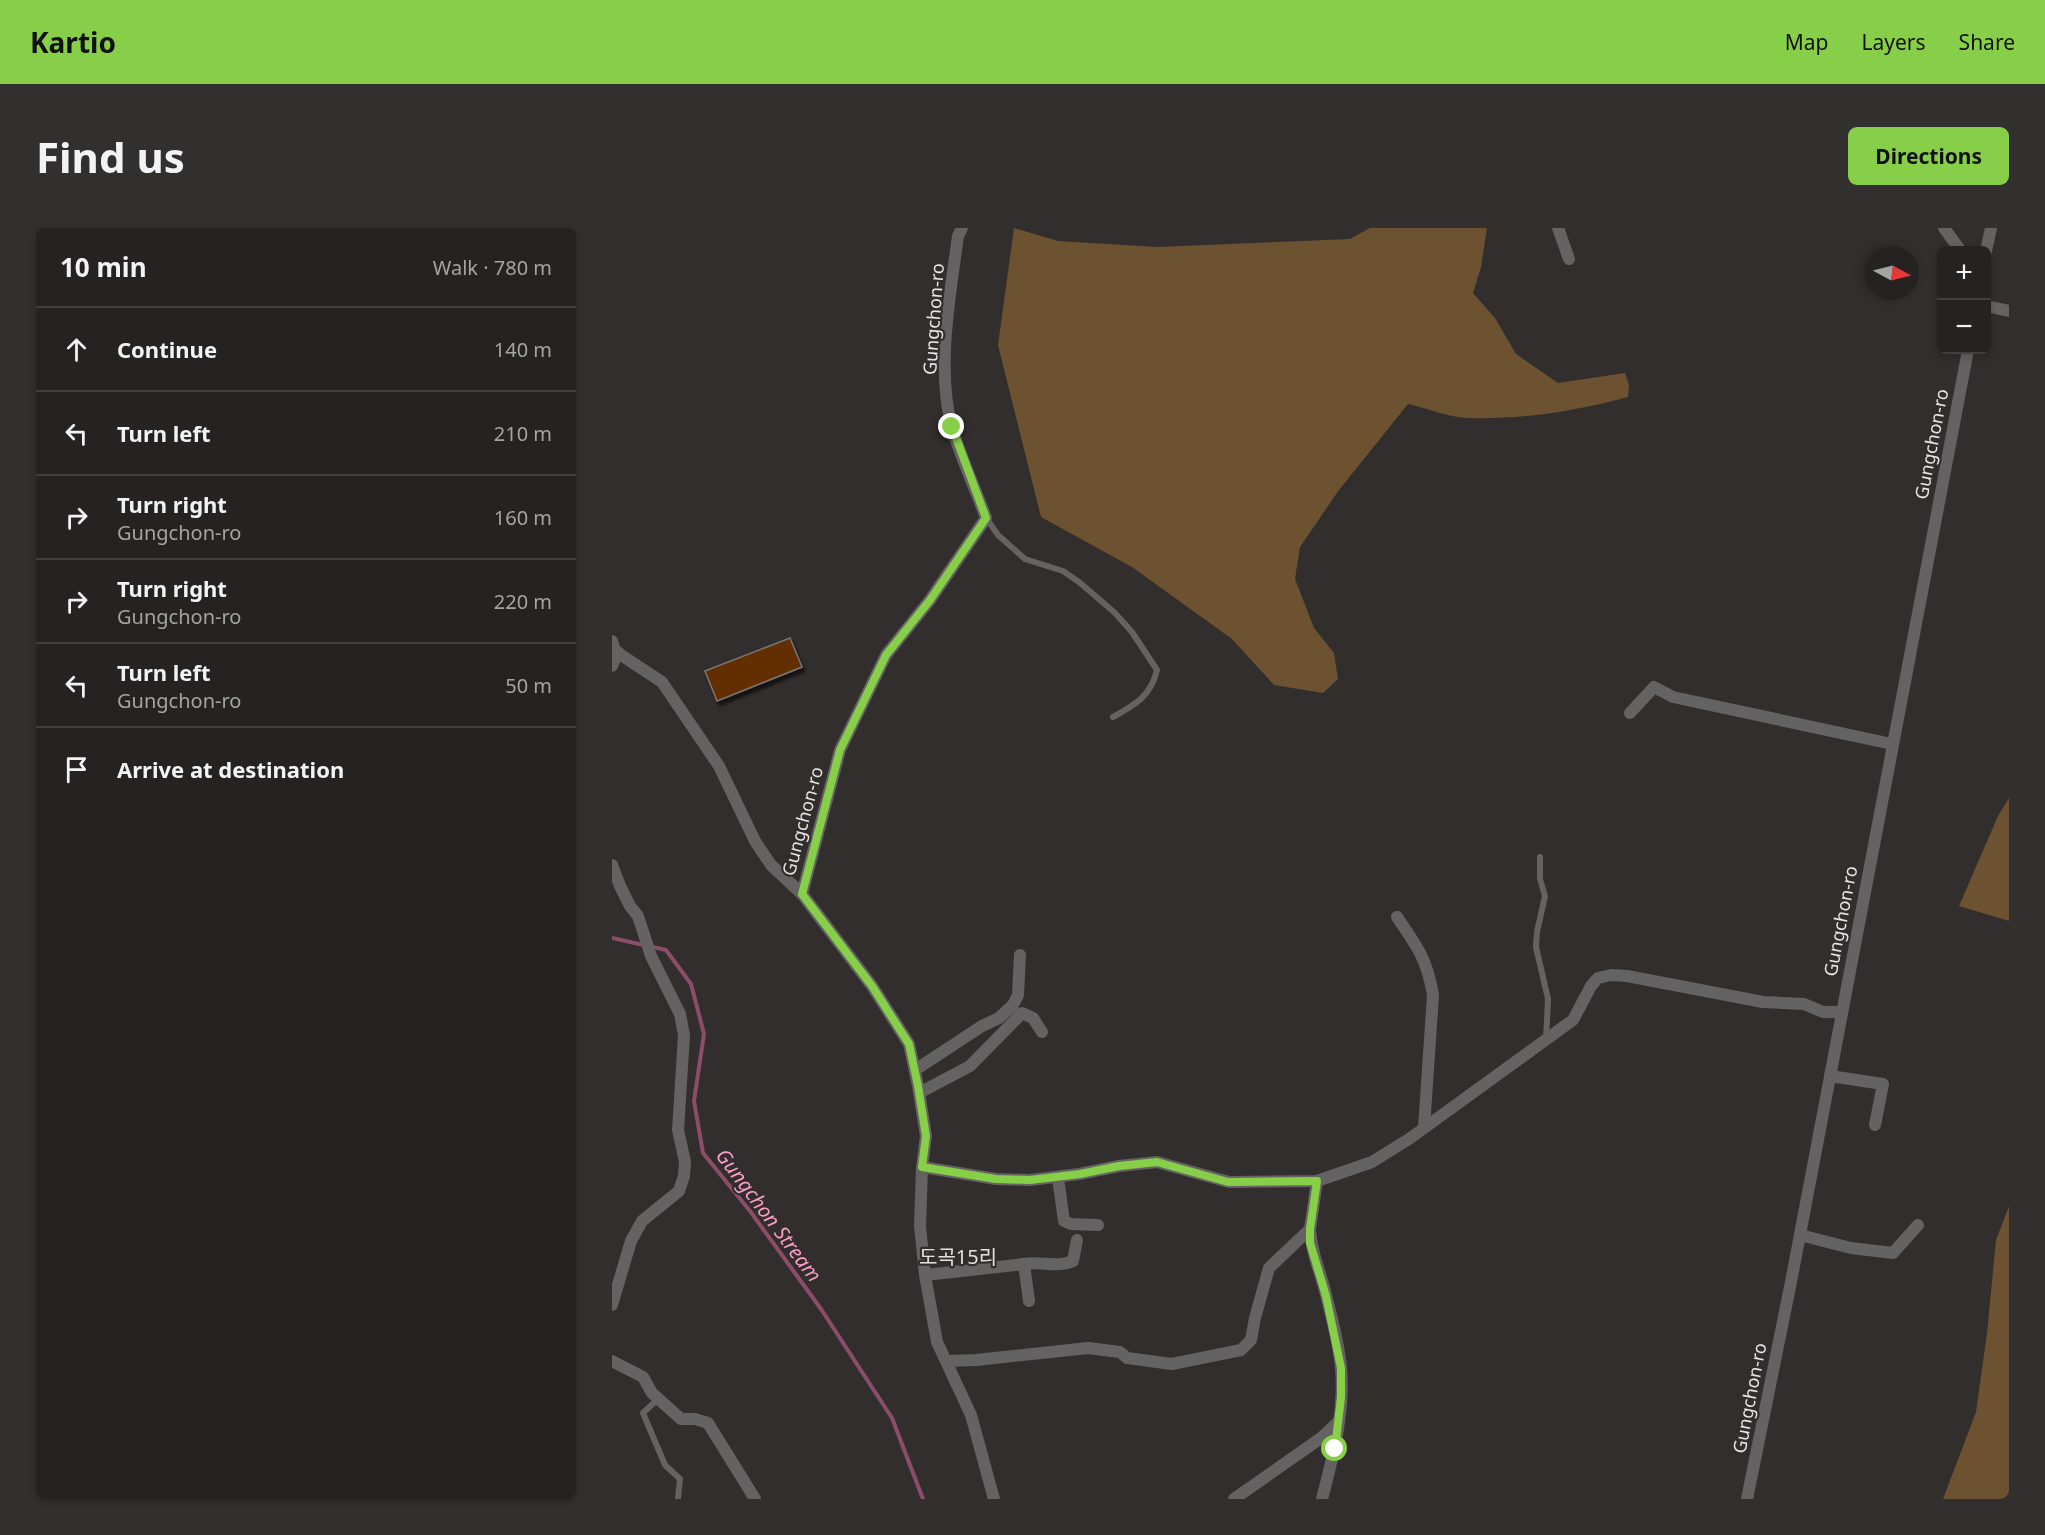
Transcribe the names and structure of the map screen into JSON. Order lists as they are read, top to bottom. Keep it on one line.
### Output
{"streets":{"street":["Gungchon-ro"]},"districts":["도곡15리"],"water":["Gungchon Stream"],"north":"right","page":{"header":"Kartio","nav":["Map","Layers","Share"],"buttons":"Directions","title":"Find us","heading":["10 min","Walk · 780 m"],"map_buttons":["+","−"],"list":[["Continue","140 m"],["Turn left","210 m"],["Turn right","Gungchon-ro","160 m"],["Turn right","Gungchon-ro","220 m"],["Turn left","Gungchon-ro","50 m"],"Arrive at destination"]}}
